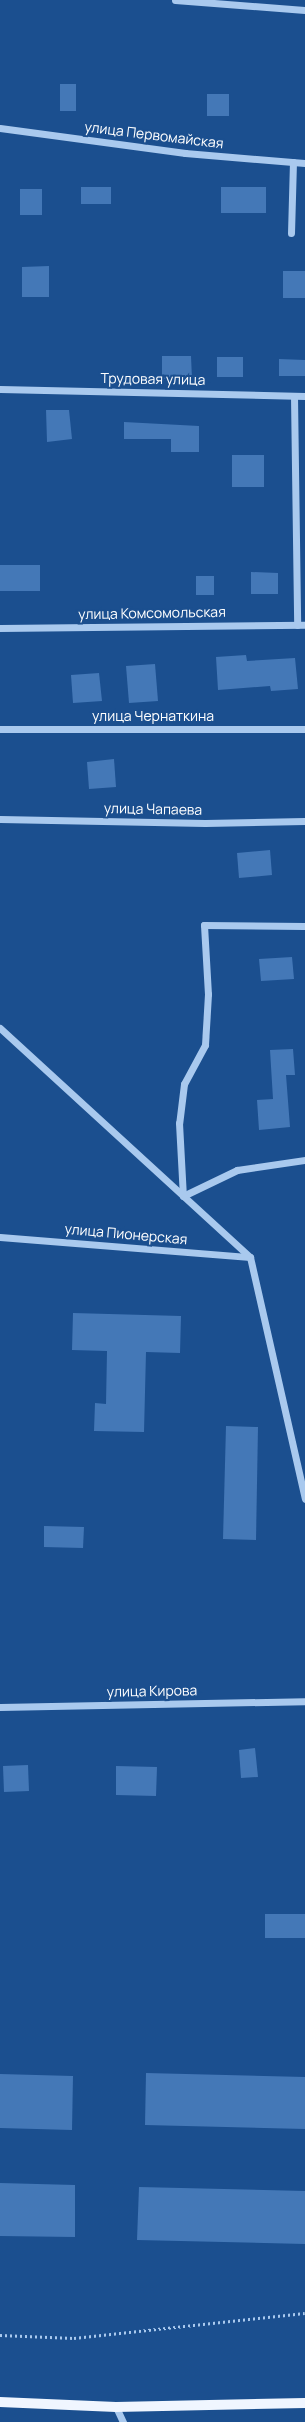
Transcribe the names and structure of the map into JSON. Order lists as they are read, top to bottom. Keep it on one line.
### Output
{"streets":{"street":["улица Первомайская","Трудовая улица","улица Комсомольская","улица Чернаткина","улица Чапаева","улица Пионерская","улица Кирова"]}}
